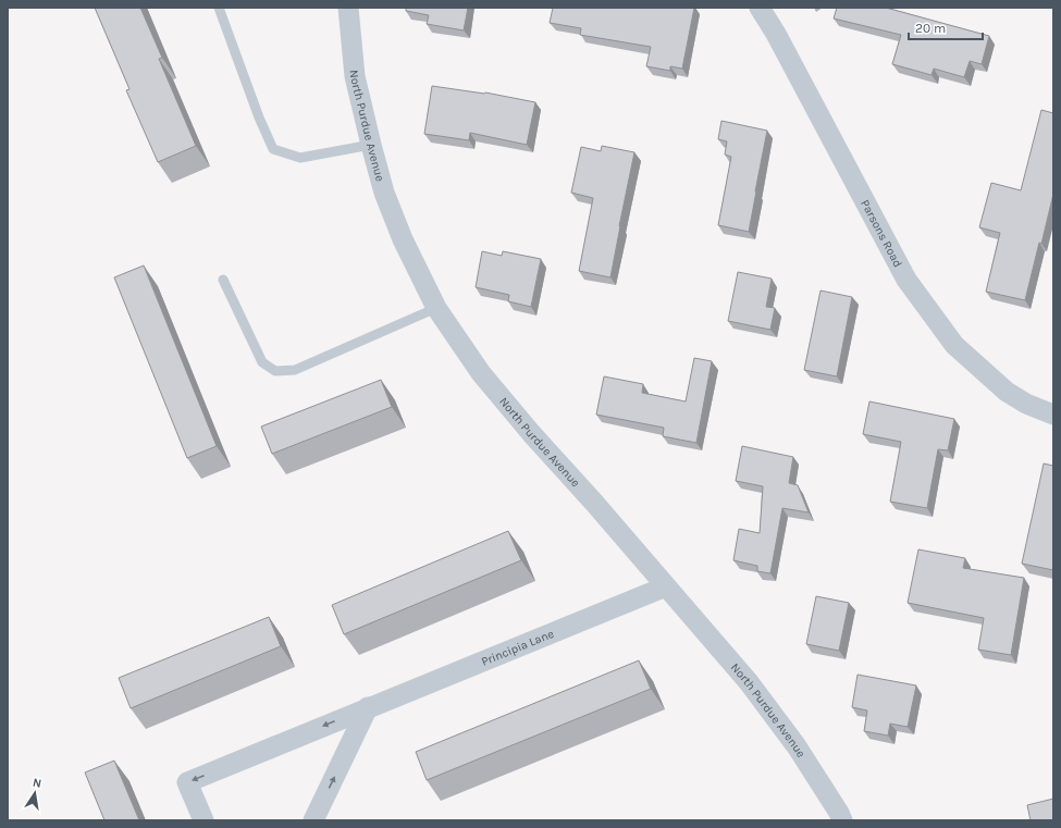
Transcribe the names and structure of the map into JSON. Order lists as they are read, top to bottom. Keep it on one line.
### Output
{"streets":{"street":["North Purdue Avenue","Parsons Road","Principia Lane"]},"crossings":[["North Purdue Avenue","Principia Lane"]],"one_way":["Principia Lane"],"scale_bar":"20 m","north":"top"}
